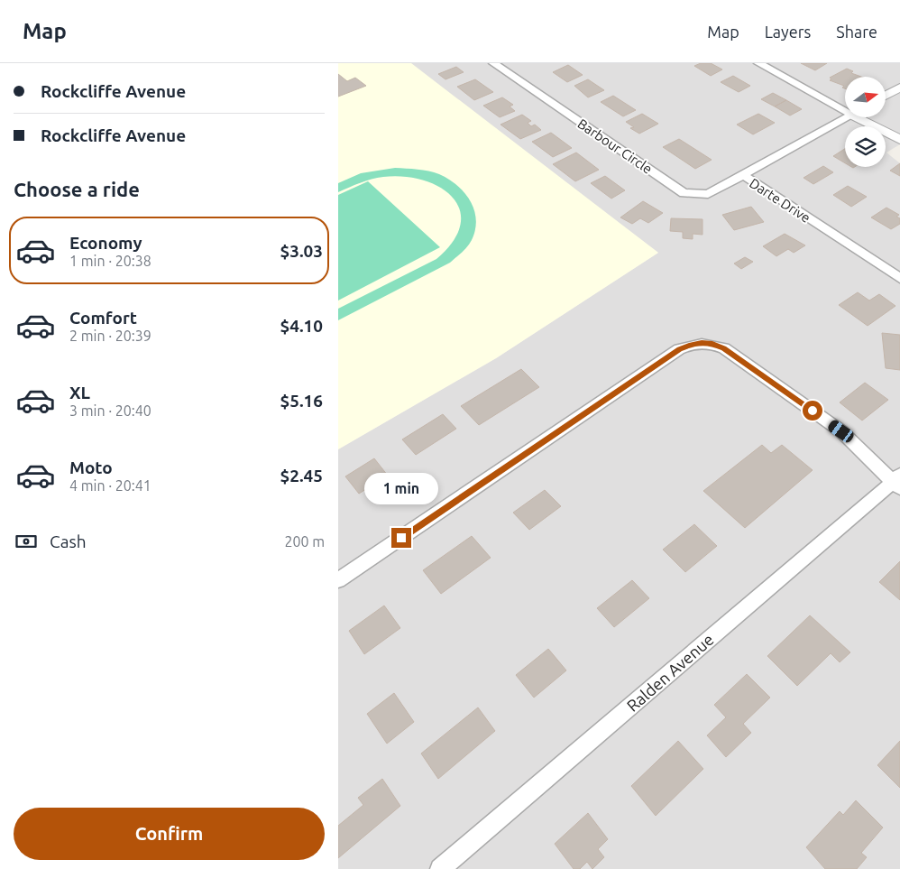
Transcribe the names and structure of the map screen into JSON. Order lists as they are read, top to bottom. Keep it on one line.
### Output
{"streets":{"street":["Barbour Circle","Darte Drive","Ralden Avenue"]},"crossings":[["Barbour Circle","Darte Drive"]],"north":"right","page":{"header":"Map","nav":["Map","Layers","Share"],"banner":["Rockcliffe Avenue","Rockcliffe Avenue"],"heading":"Choose a ride","list":[{"name":"Economy","note":"1 min · 20:38","value":"$3.03"},{"name":"Comfort","note":"2 min · 20:39","value":"$4.10"},{"name":"XL","note":"3 min · 20:40","value":"$5.16"},{"name":"Moto","note":"4 min · 20:41","value":"$2.45"}],"bubble":"1 min","pay":["Cash","200 m"],"buttons":"Confirm"}}
